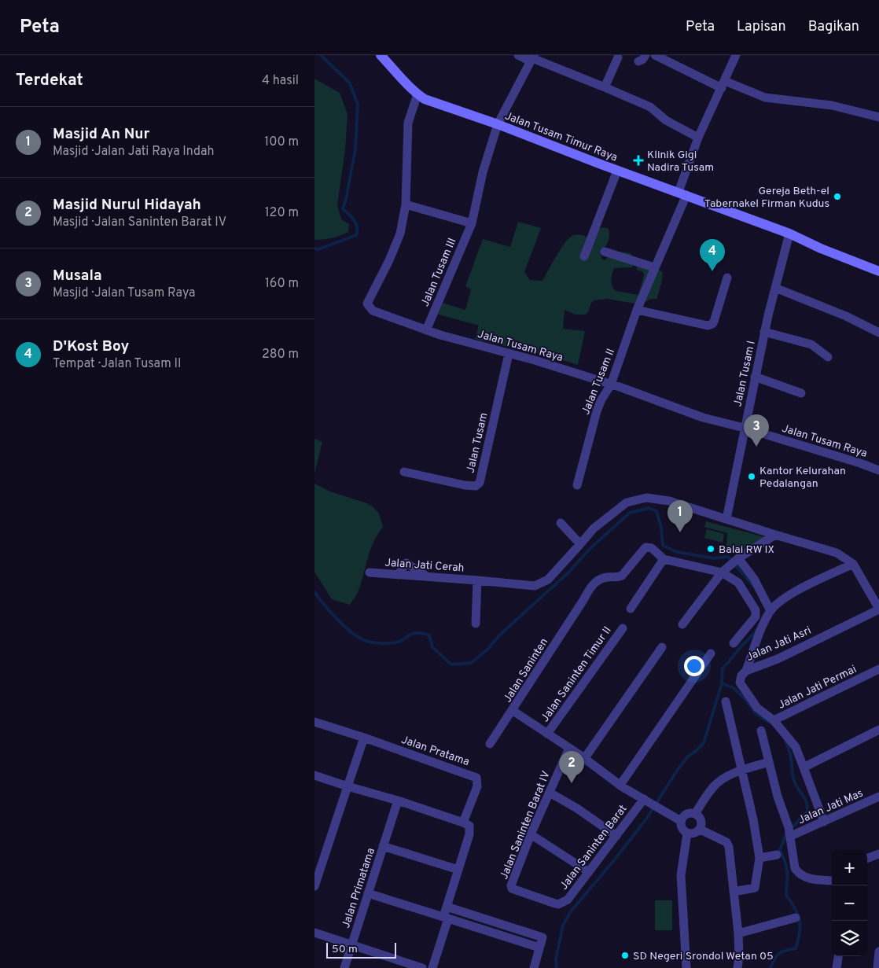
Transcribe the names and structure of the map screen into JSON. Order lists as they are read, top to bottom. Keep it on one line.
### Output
{"streets":{"main road":["Jalan Tusam Timur Raya"],"street":["Jalan Tusam III","Jalan Tusam Raya","Jalan Tusam I","Jalan Tusam II","Jalan Tusam","Jalan Jati Cerah","Jalan Jati Asri","Jalan Saninten","Jalan Saninten Timur II","Jalan Jati Permai","Jalan Pratama","Jalan Jati Mas","Jalan Saninten Barat IV","Jalan Saninten Barat","Jalan Primatama"]},"crossings":[["Jalan Tusam Timur Raya","Jalan Tusam III"],["Jalan Tusam Timur Raya","Jalan Tusam Raya"],["Jalan Tusam Timur Raya","Jalan Tusam I"],["Jalan Tusam Timur Raya","Jalan Tusam II"],["Jalan Tusam III","Jalan Tusam Raya"],["Jalan Tusam Raya","Jalan Tusam I"],["Jalan Tusam Raya","Jalan Tusam II"],["Jalan Tusam Raya","Jalan Tusam"],["Jalan Tusam I","Jalan Jati Cerah"],["Jalan Jati Asri","Jalan Jati Permai"],["Jalan Saninten","Jalan Saninten Timur II"],["Jalan Saninten","Jalan Saninten Barat IV"],["Jalan Saninten","Jalan Saninten Barat"],["Jalan Jati Permai","Jalan Jati Mas"],["Jalan Saninten Barat IV","Jalan Saninten Barat"]],"places":{"health":["Klinik Gigi Nadira Tusam"],"other":["Gereja Beth-el Tabernakel Firman Kudus","Kantor Kelurahan Pedalangan","Balai RW IX","SD Negeri Srondol Wetan 05"]},"scale_bar":"50 m","page":{"header":"Peta","nav":["Peta","Lapisan","Bagikan"],"heading":["Terdekat","4 hasil"],"list":[{"mark":"1","name":"Masjid An Nur","note":"Masjid · Jalan Jati Raya Indah","value":"100 m"},{"mark":"2","name":"Masjid Nurul Hidayah","note":"Masjid · Jalan Saninten Barat IV","value":"120 m"},{"mark":"3","name":"Musala","note":"Masjid · Jalan Tusam Raya","value":"160 m"},{"mark":"4","name":"D'Kost Boy","note":"Tempat · Jalan Tusam II","value":"280 m"}],"pins":["4","3","1","2"],"map_buttons":["+","−"],"scale":"50 m"}}
